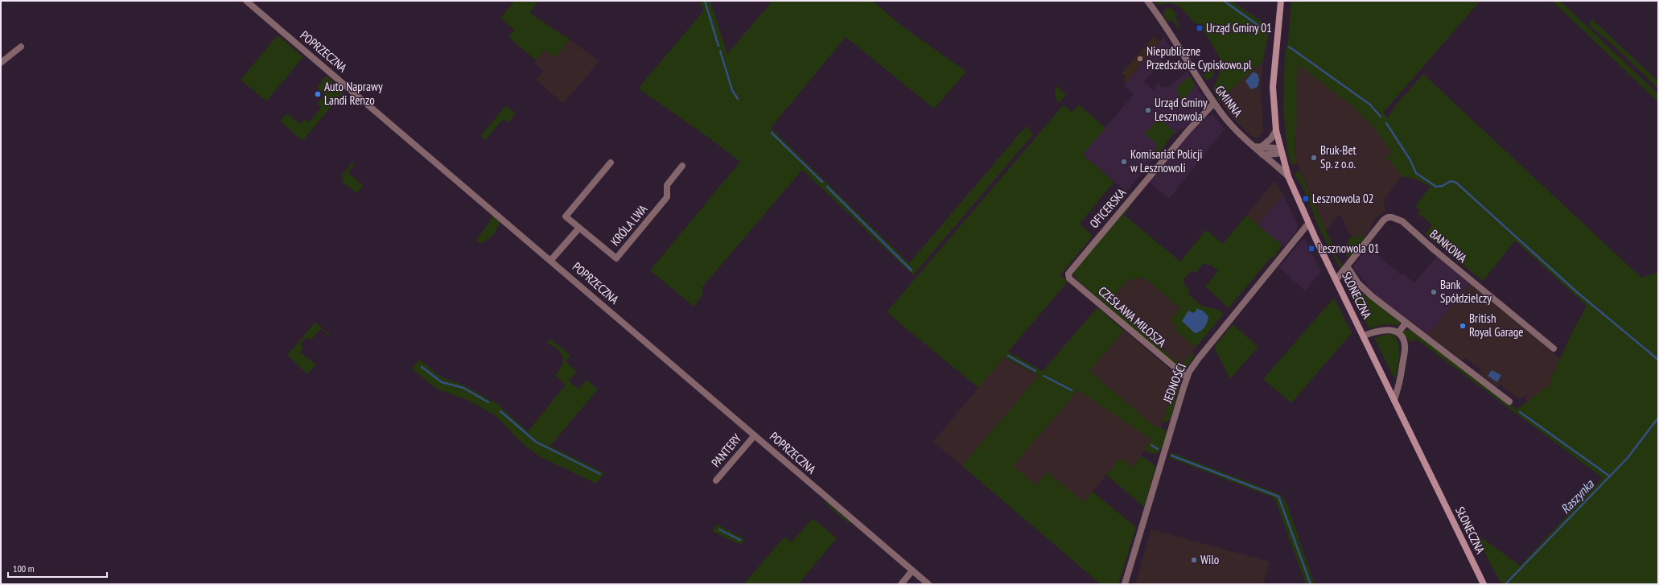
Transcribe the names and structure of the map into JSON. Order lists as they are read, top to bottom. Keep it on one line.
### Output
{"streets":{"main road":["SŁONECZNA"],"street":["POPRZECZNA","GMINNA","OFICERSKA","KRÓLA LWA","BANKOWA","CZESŁAWA MIŁOSZA","JEDNOŚCI","PANTERY"]},"crossings":[["POPRZECZNA","PANTERY"],["GMINNA","OFICERSKA"],["GMINNA","SŁONECZNA"],["OFICERSKA","CZESŁAWA MIŁOSZA"],["BANKOWA","SŁONECZNA"],["SŁONECZNA","JEDNOŚCI"],["CZESŁAWA MIŁOSZA","JEDNOŚCI"]],"water":["Raszynka"],"places":{"transit":["Urząd Gminy 01","Lesznowola 02","Lesznowola 01"],"other":["Niepubliczne Przedszkole Cypiskowo.pl","Auto Naprawy Landi Renzo","Urząd Gminy Lesznowola","Bruk-Bet Sp. z o.o.","Komisariat Policji w Lesznowoli","Bank Spółdzielczy","British Royal Garage","Wilo"]},"scale_bar":"100 m"}
